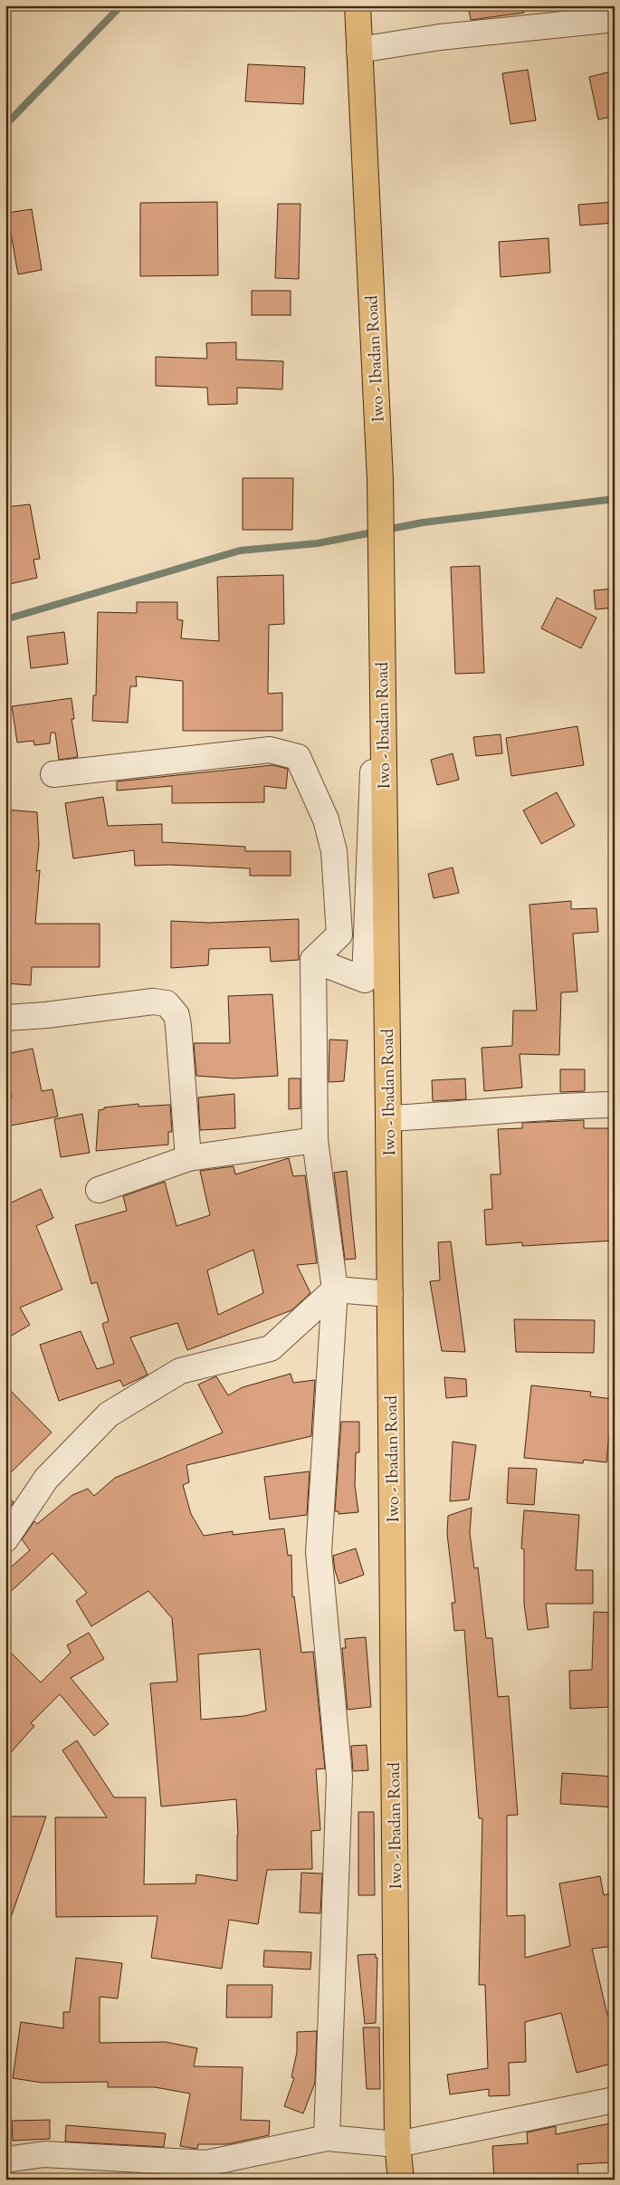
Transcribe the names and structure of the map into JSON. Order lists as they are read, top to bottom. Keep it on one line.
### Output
{"streets":{"main road":["Iwo - Ibadan Road"]}}
